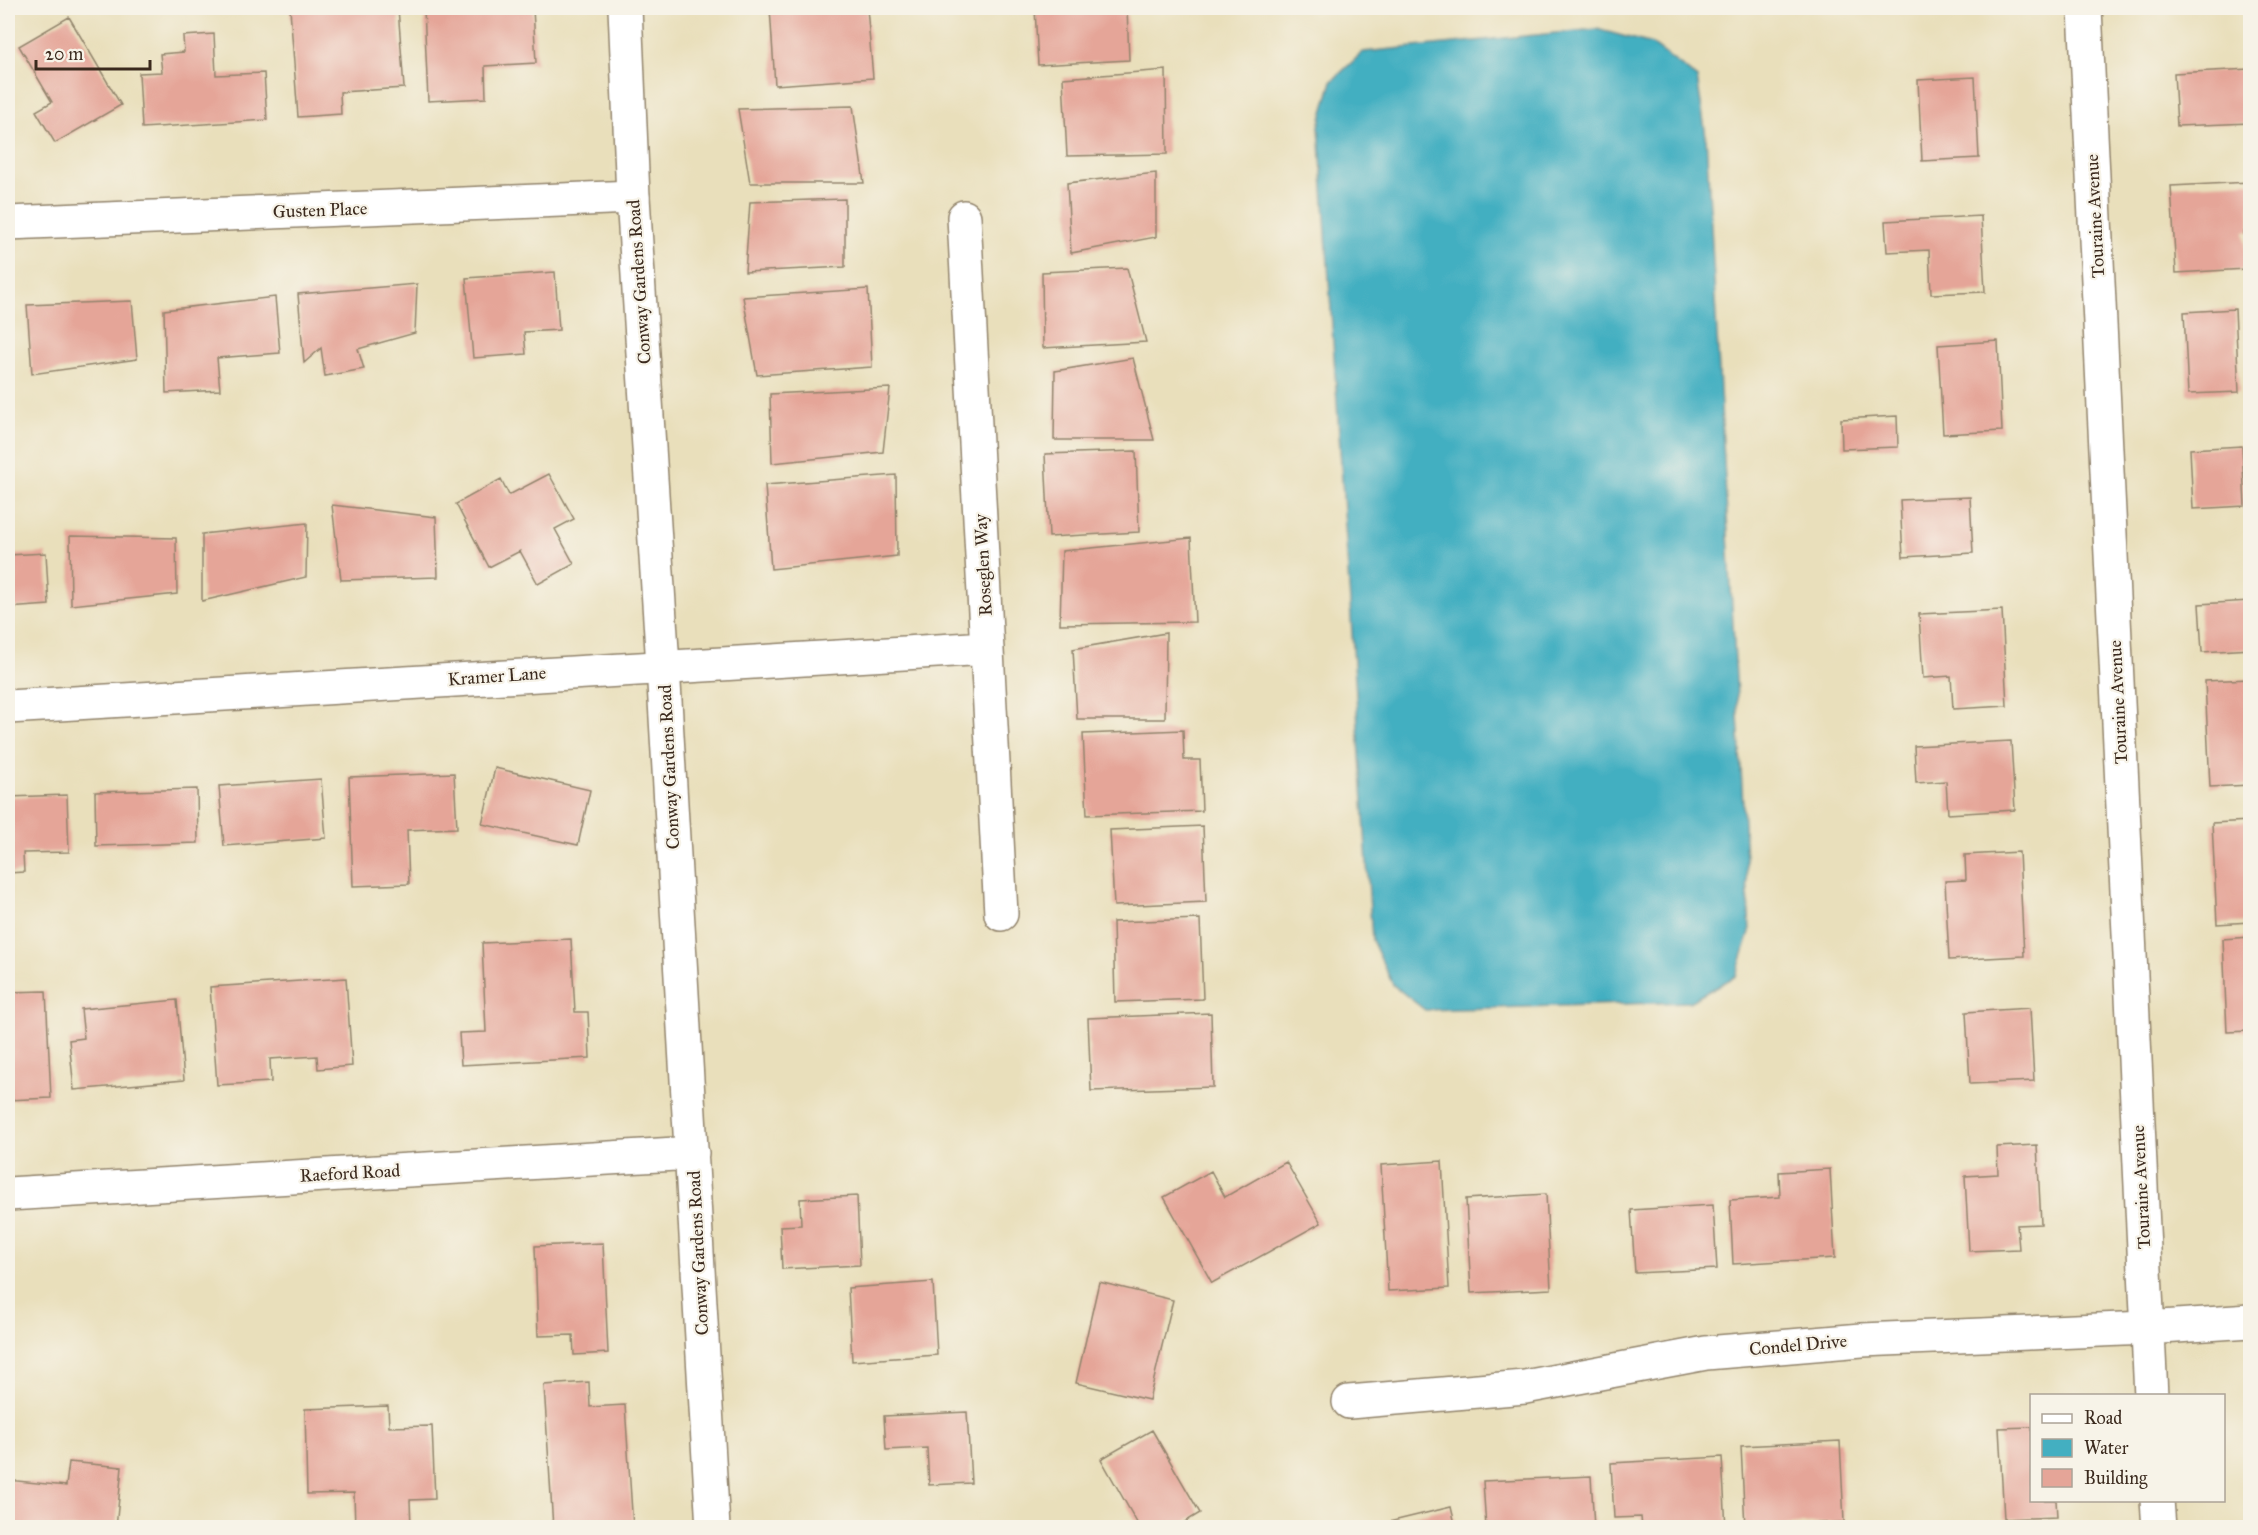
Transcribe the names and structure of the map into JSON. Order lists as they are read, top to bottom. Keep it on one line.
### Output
{"streets":{"street":["Gusten Place","Touraine Avenue","Conway Gardens Road","Roseglen Way","Kramer Lane","Raeford Road","Condel Drive"]},"crossings":[["Gusten Place","Conway Gardens Road"],["Touraine Avenue","Condel Drive"],["Conway Gardens Road","Kramer Lane"],["Conway Gardens Road","Raeford Road"],["Roseglen Way","Kramer Lane"]],"legend":["Road","Water","Building"],"scale_bar":"20 m"}
